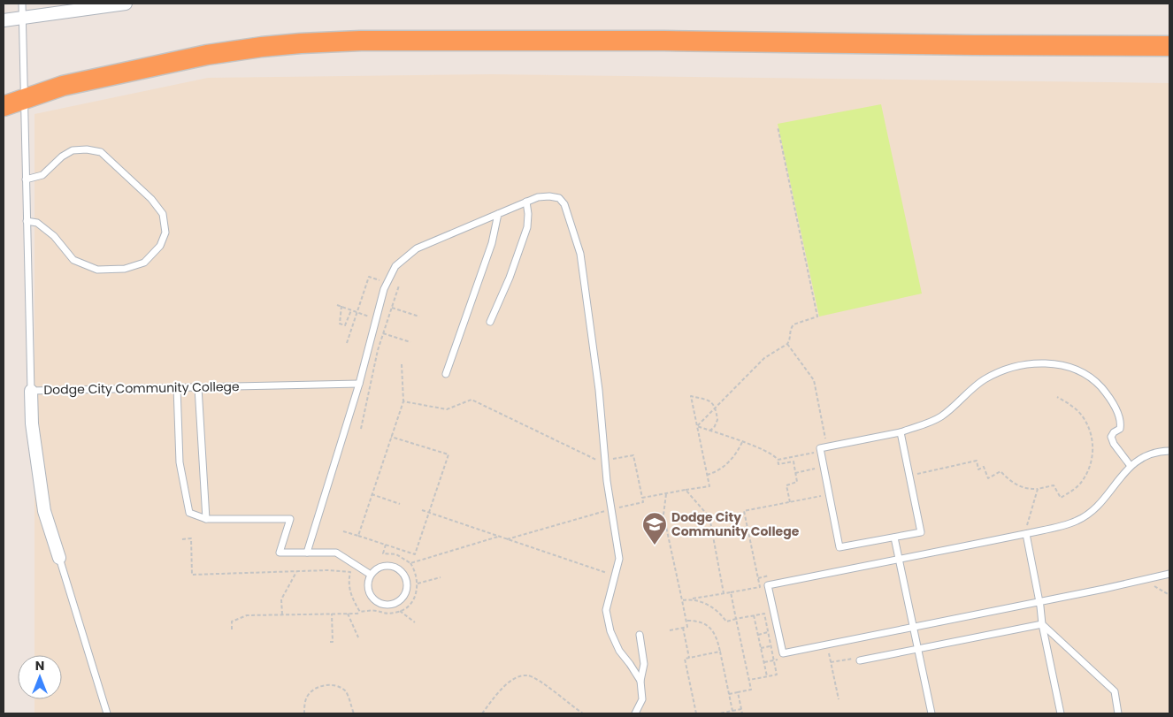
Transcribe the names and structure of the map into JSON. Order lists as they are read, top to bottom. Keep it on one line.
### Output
{"streets":{"lane":["Dodge City Community College"]},"places":{"school or university":["Dodge City Community College"]},"north":"top"}
